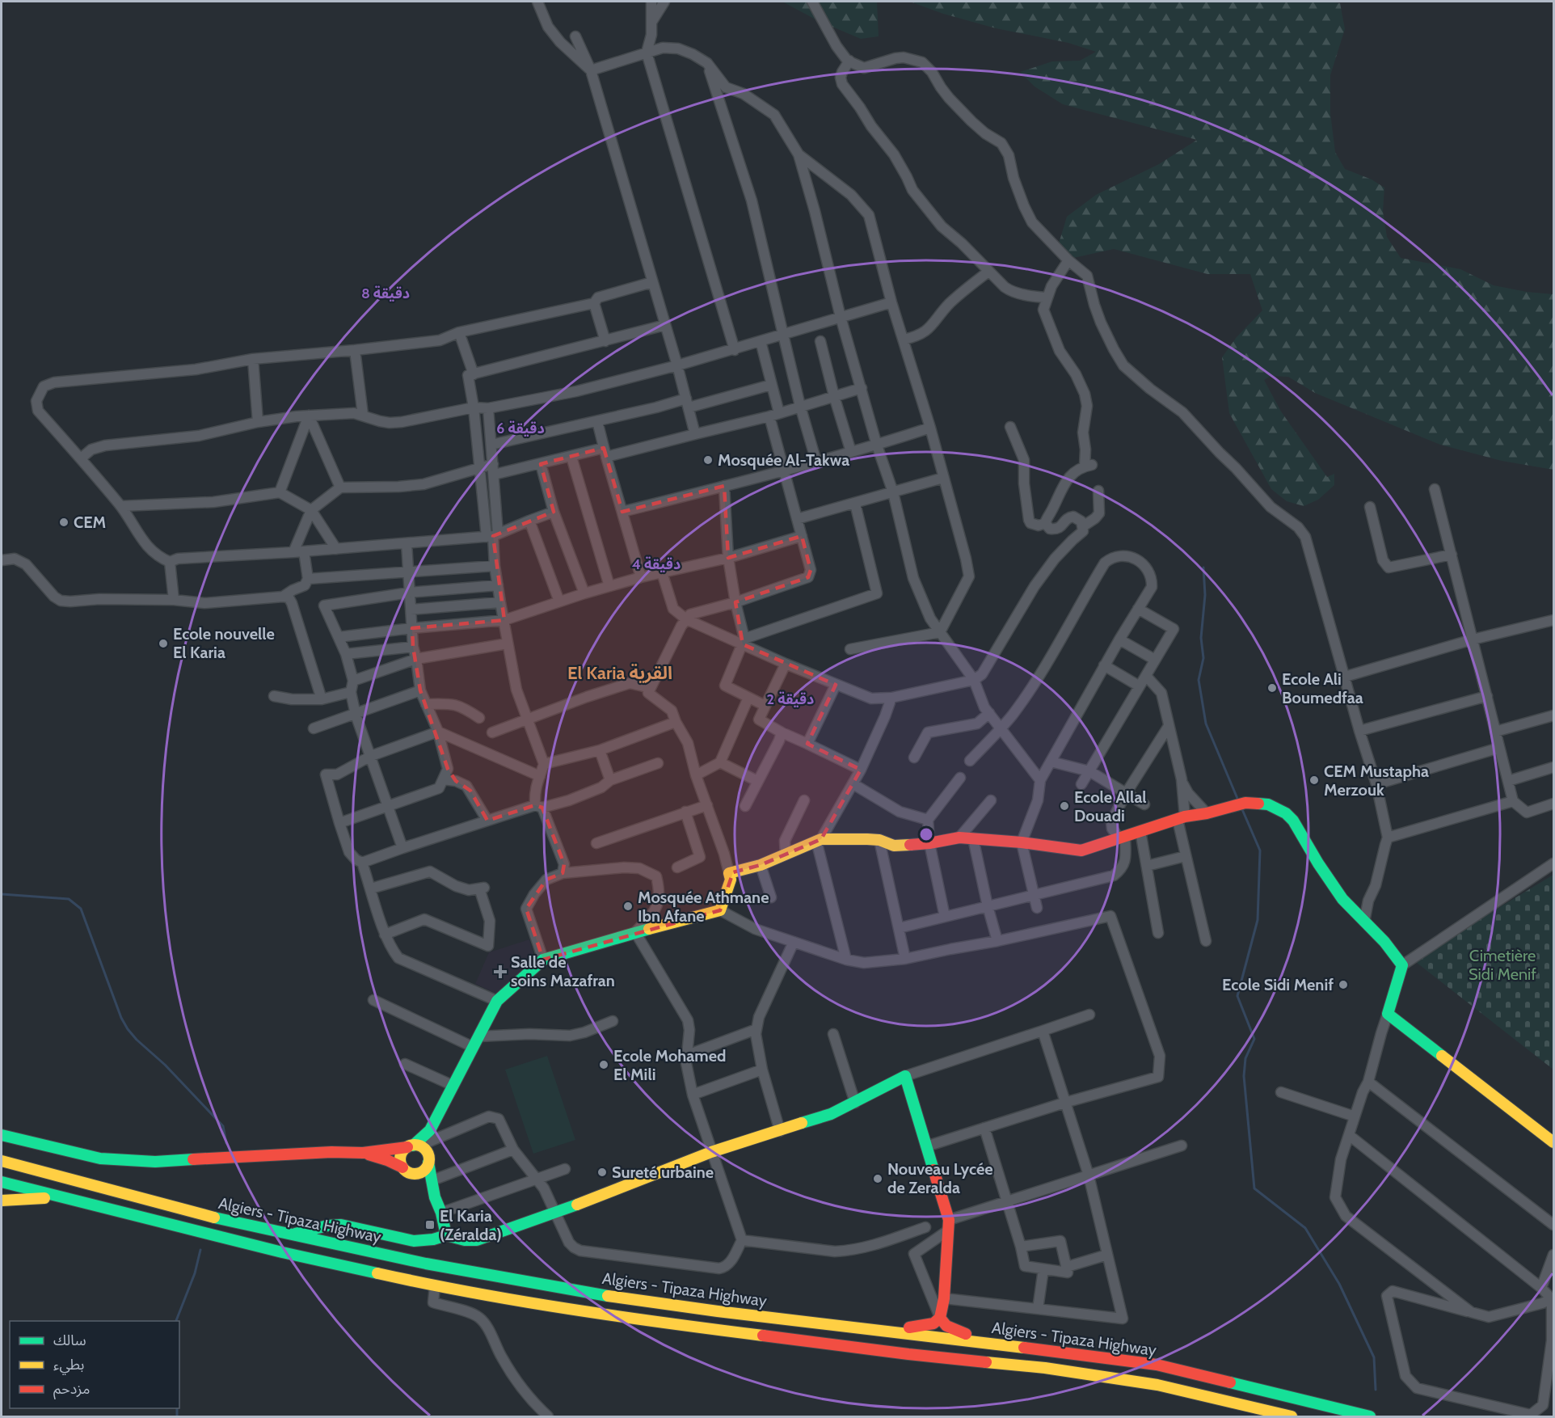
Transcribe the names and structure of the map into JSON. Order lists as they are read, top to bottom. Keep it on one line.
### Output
{"streets":{"main road":["Algiers - Tipaza Highway"]},"districts":["El Karia القرية"],"parks":["Cimetière Sidi Menif"],"places":{"other":["Mosquée Al-Takwa","CEM","Ecole nouvelle El Karia","Ecole Ali Boumedfaa","CEM Mustapha Merzouk","Ecole Allal Douadi","Mosquée Athmane Ibn Afane","Ecole Sidi Menif","Ecole Mohamed El Mili","Sureté urbaine","Nouveau Lycée de Zeralda"],"health":["Salle de soins Mazafran"],"transit":["El Karia (Zéralda)"]},"legend":["سالك","بطيء","مزدحم"],"rings":["8 دقيقة","6 دقيقة","4 دقيقة","2 دقيقة"]}
